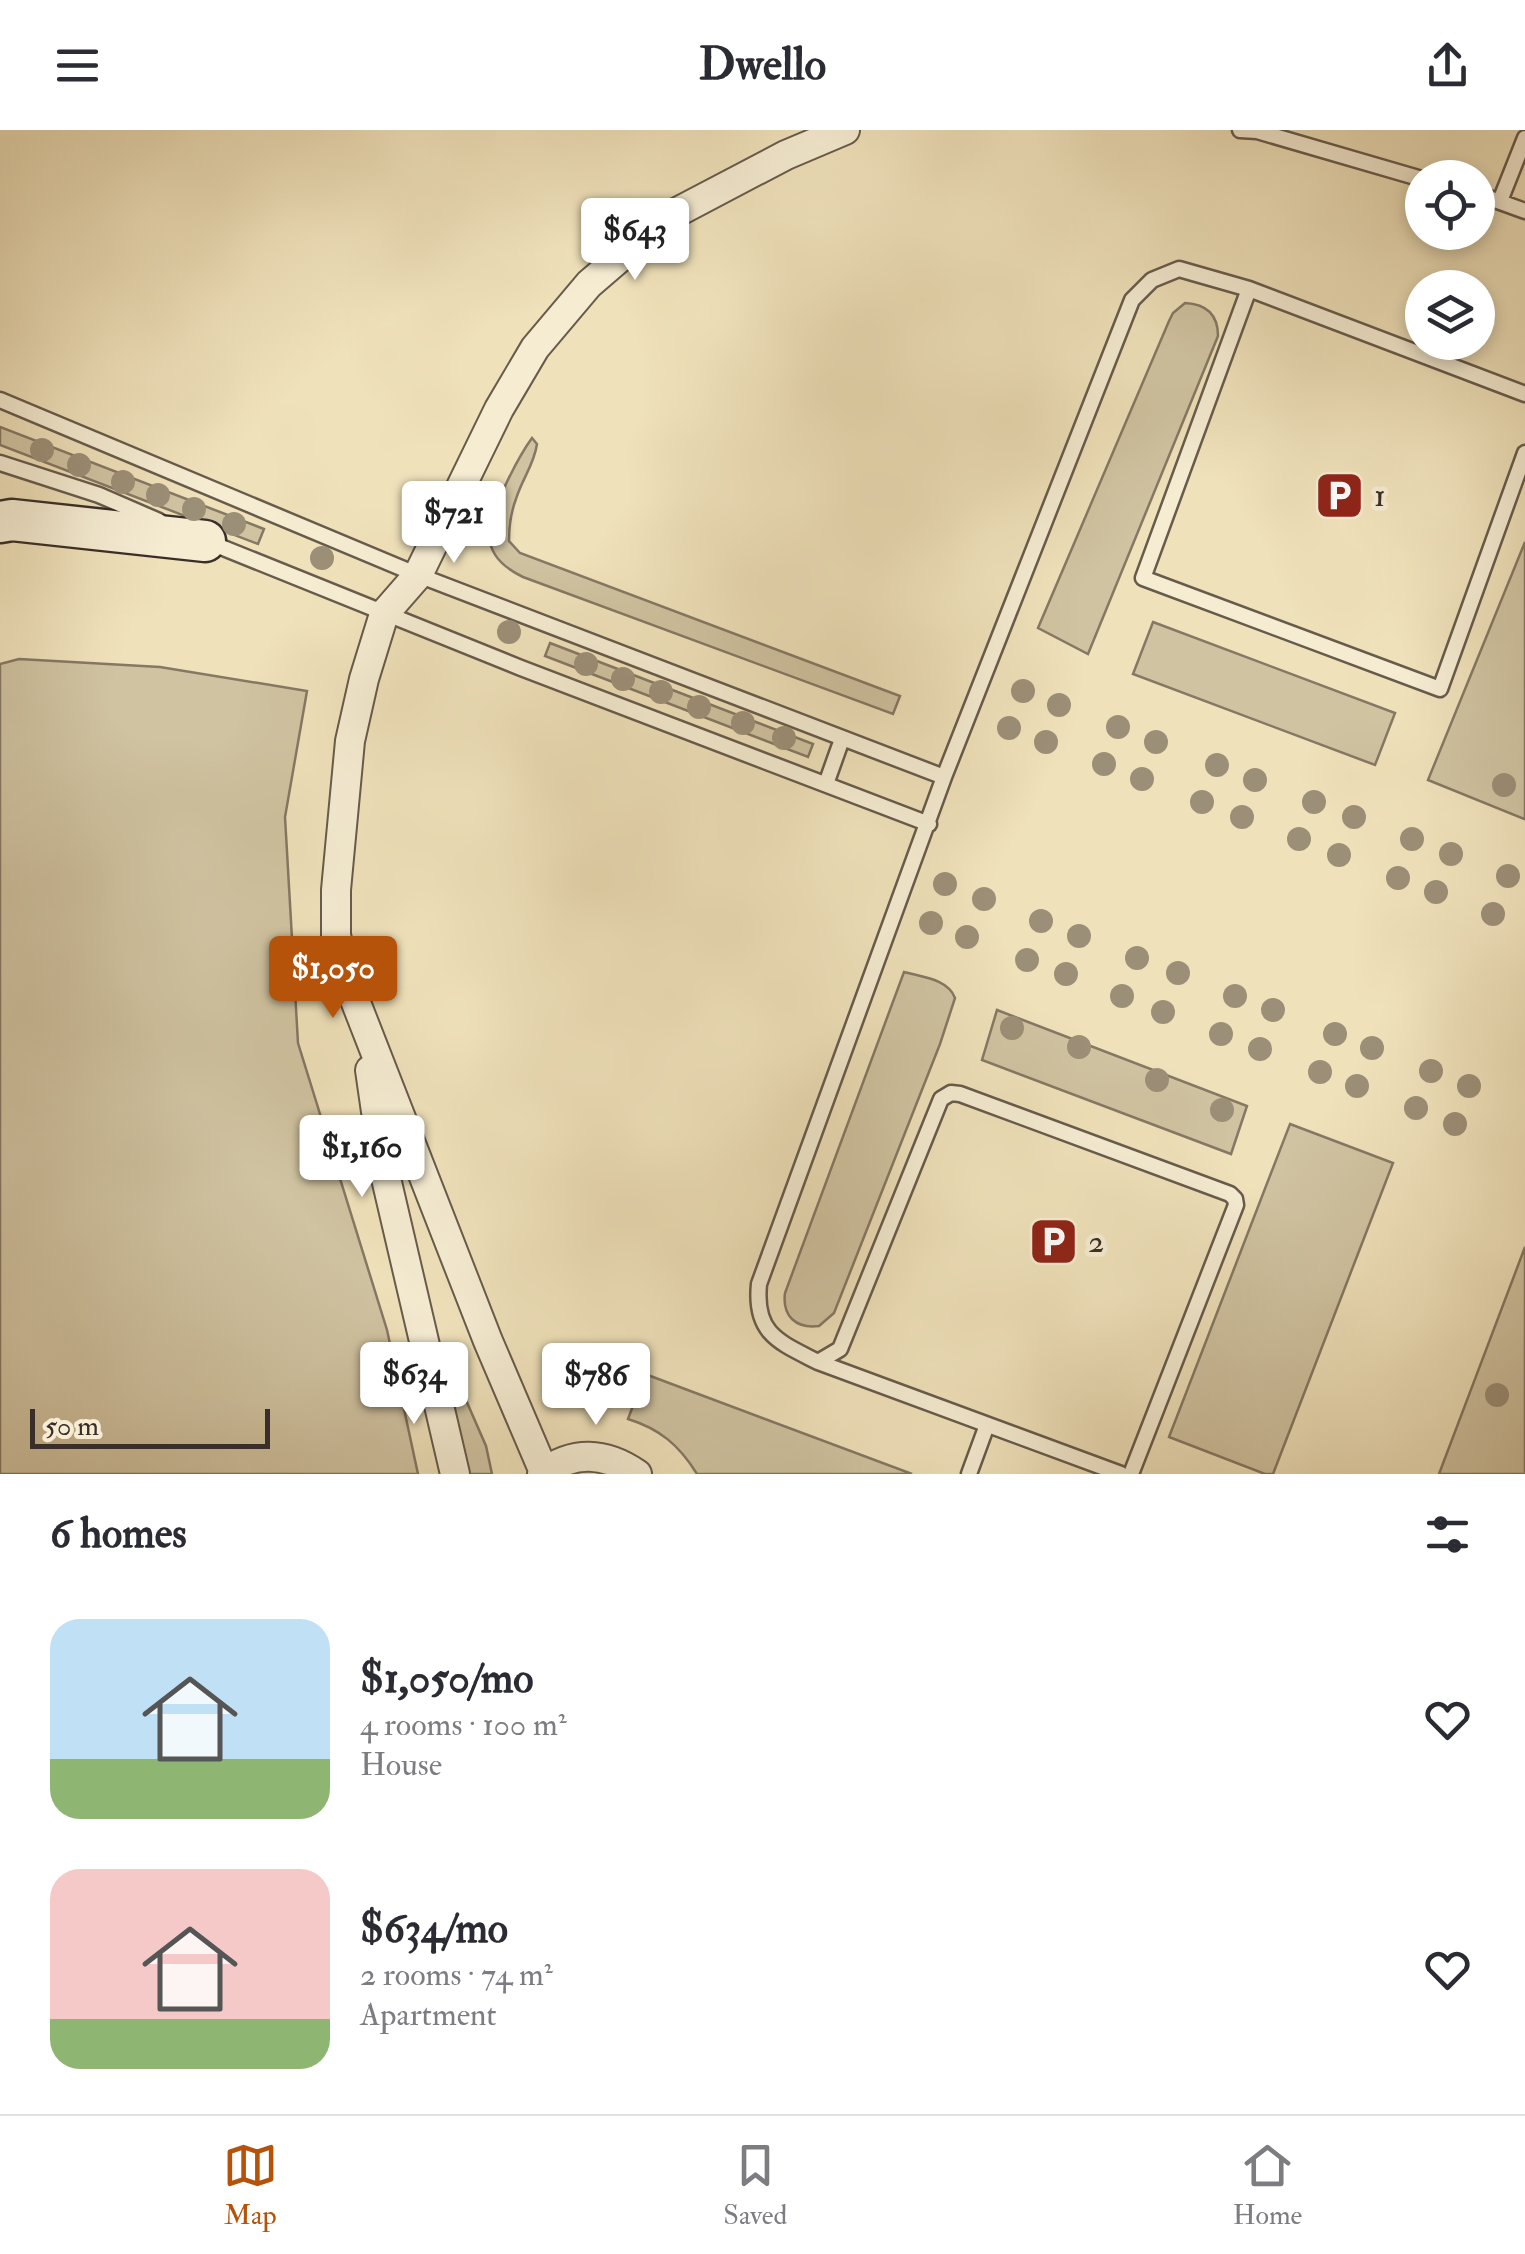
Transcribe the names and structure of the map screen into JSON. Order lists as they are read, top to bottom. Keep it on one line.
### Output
{"places":{"parking":["1","2"]},"scale_bar":"50 m","page":{"header":"Dwello","price":["$643","$721","$1,050","$1,160","$634","$786"],"scale":"50 m","heading":"6 homes","list":[{"name":"$1,050/mo","note":"4 rooms · 100 m² · House"},{"name":"$634/mo","note":"2 rooms · 74 m² · Apartment"}],"tabs":["Map","Saved","Home"]}}
